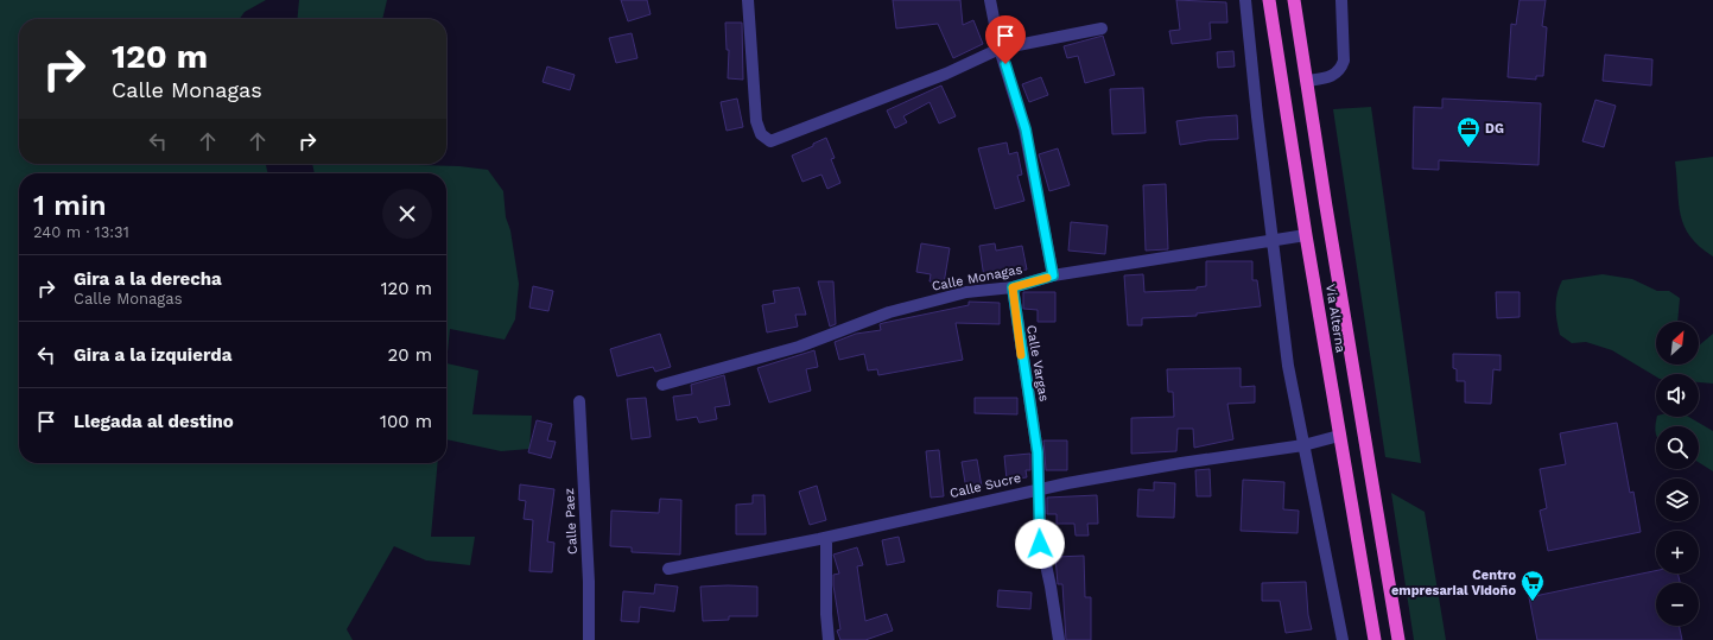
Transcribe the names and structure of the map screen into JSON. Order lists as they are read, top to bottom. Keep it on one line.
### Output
{"streets":{"highway":["Vía Alterna"],"street":["Calle Monagas","Calle Vargas","Calle Sucre","Calle Paez"]},"crossings":[["Calle Monagas","Vía Alterna"],["Calle Monagas","Calle Vargas"],["Vía Alterna","Calle Sucre"],["Calle Vargas","Calle Sucre"]],"places":{"office":["DG"],"supermarket":["Centro empresarial Vidoño"]},"north":"top right","page":{"turn":["120 m","Calle Monagas"],"heading":["1 min","240 m · 13:31"],"list":[{"name":"Gira a la derecha","note":"Calle Monagas","value":"120 m"},{"name":"Gira a la izquierda","value":"20 m"},{"name":"Llegada al destino","value":"100 m"}],"map_buttons":["+","−"]}}
